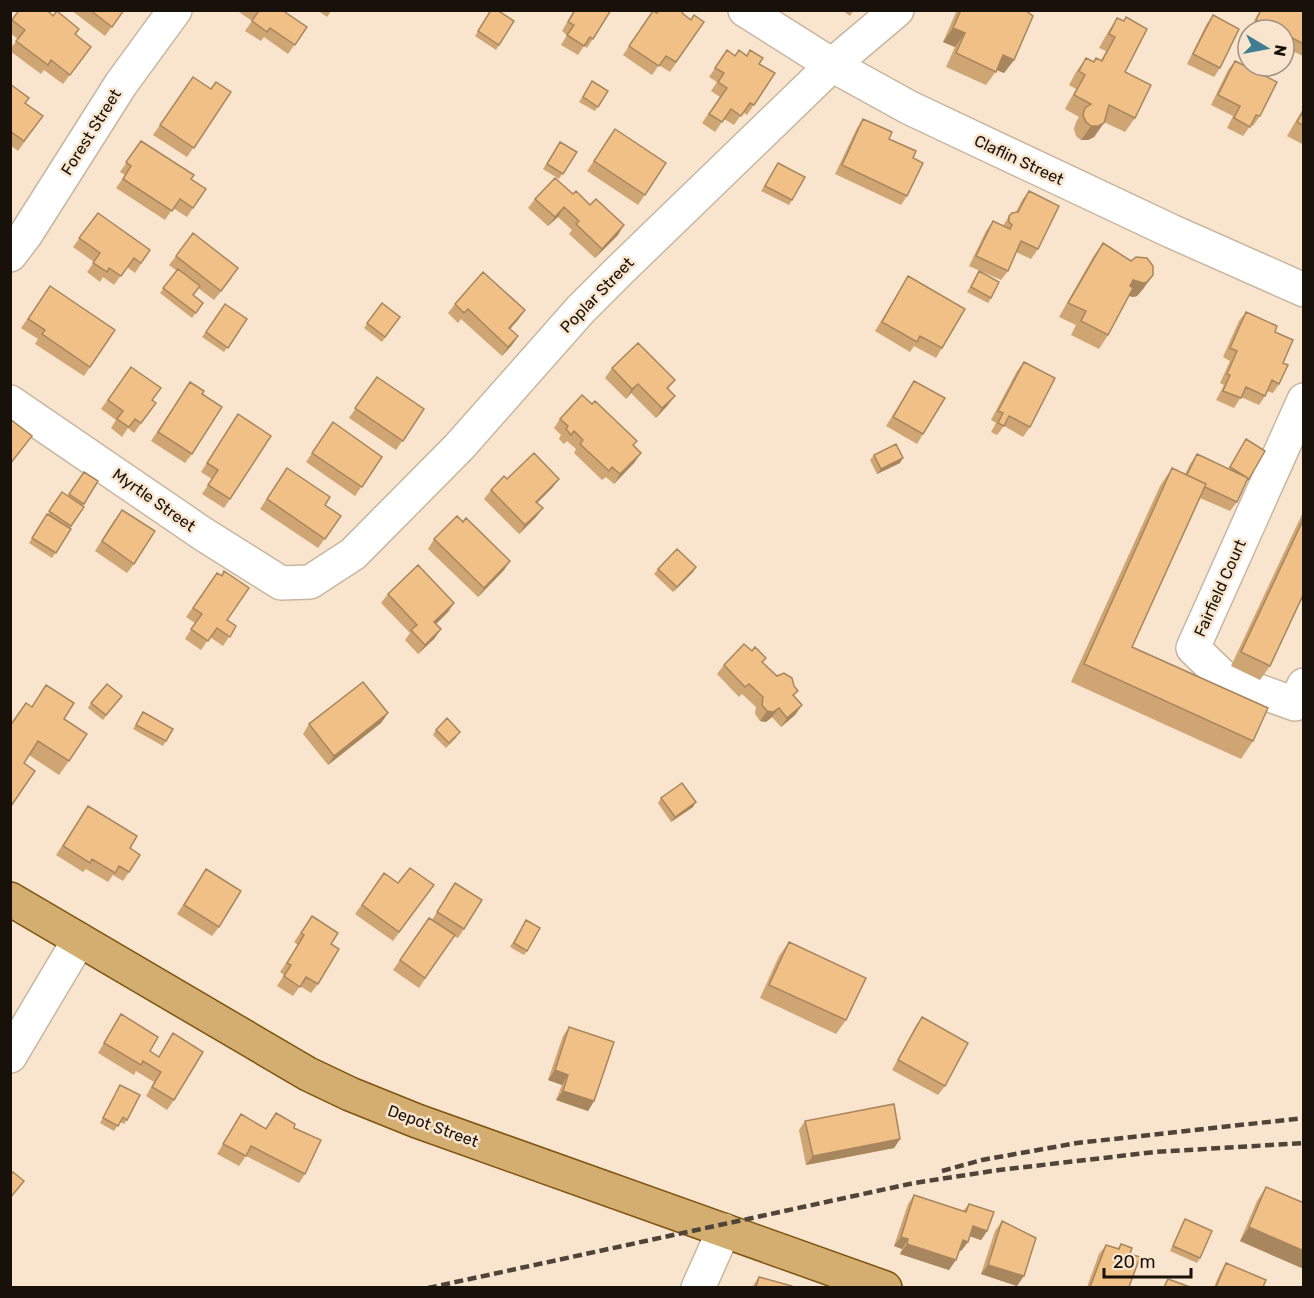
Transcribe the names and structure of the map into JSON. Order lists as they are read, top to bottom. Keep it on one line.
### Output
{"streets":{"main road":["Depot Street"],"street":["Forest Street","Claflin Street","Poplar Street","Myrtle Street","Fairfield Court"]},"crossings":[["Claflin Street","Poplar Street"],["Poplar Street","Myrtle Street"]],"scale_bar":"20 m","north":"right"}
